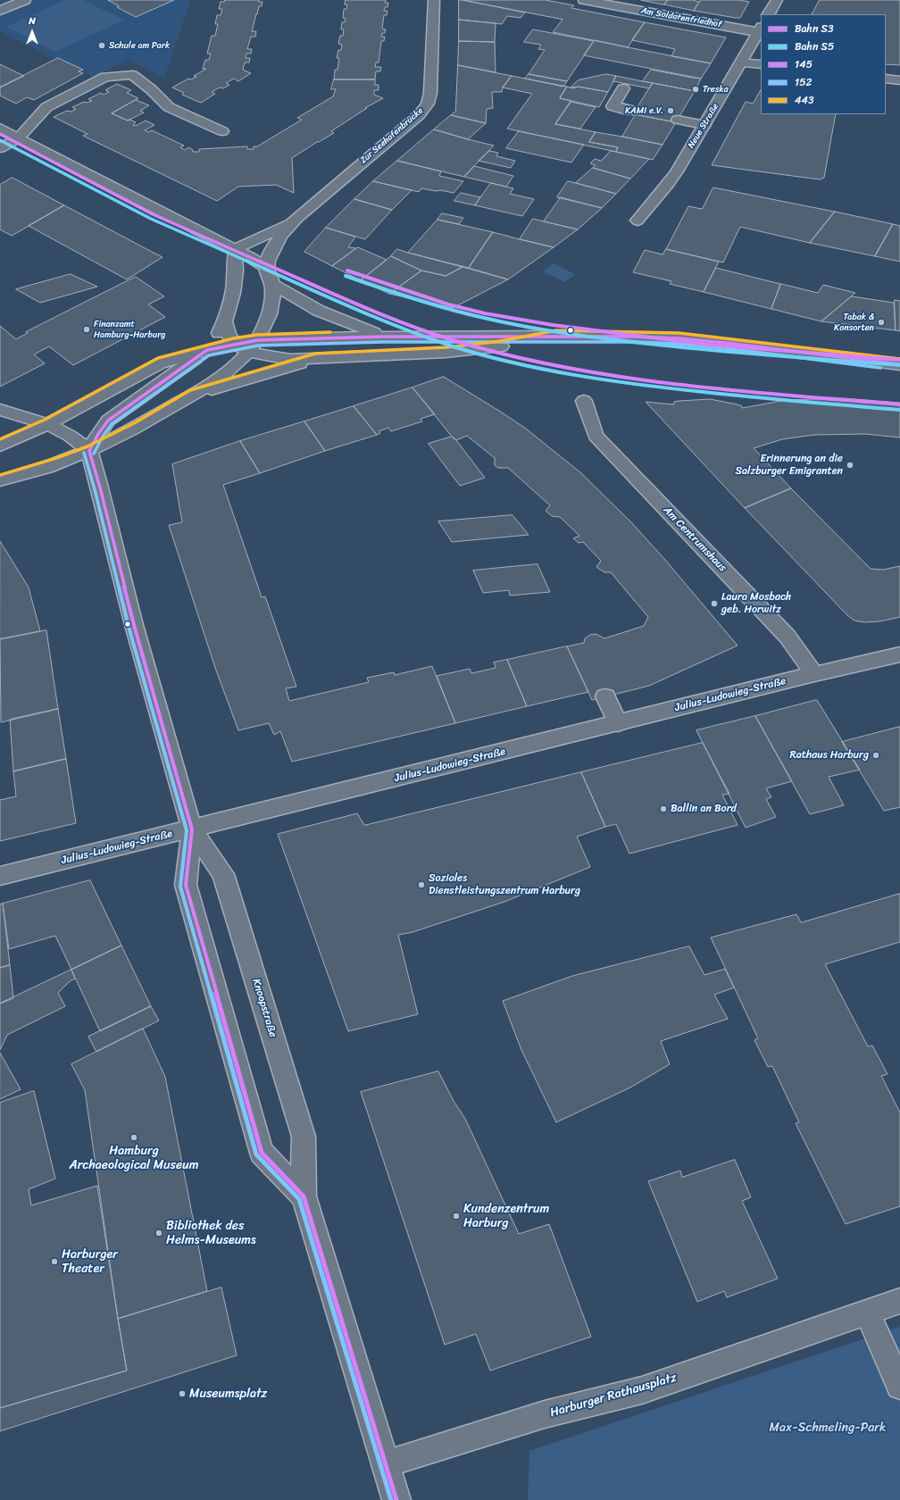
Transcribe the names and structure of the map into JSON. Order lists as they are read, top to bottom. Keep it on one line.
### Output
{"streets":{"main road":["Am Soldatenfriedhof","Neue Straße","Zur Seehafenbrücke","Am Centrumshaus","Julius-Ludowieg-Straße","Knoopstraße","Harburger Rathausplatz"]},"crossings":[["Am Soldatenfriedhof","Neue Straße"],["Am Centrumshaus","Julius-Ludowieg-Straße"],["Julius-Ludowieg-Straße","Knoopstraße"],["Knoopstraße","Harburger Rathausplatz"]],"parks":["Max-Schmeling-Park"],"places":["Schule am Park","Treska","KAMI e.V.","Tabak & Konsorten","Finanzamt Hamburg-Harburg","Erinnerung an die Salzburger Emigranten","Laura Mosbach geb. Horwitz","Rathaus Harburg","Ballin an Bord","Soziales Dienstleistungszentrum Harburg","Hamburg Archaeological Museum","Kundenzentrum Harburg","Bibliothek des Helms-Museums","Harburger Theater","Museumsplatz"],"lines":["rail line S3","rail line S5","transit line 443","transit line 145","transit line 152"],"legend":["Bahn S3","Bahn S5","145","152","443"],"north":"top"}
